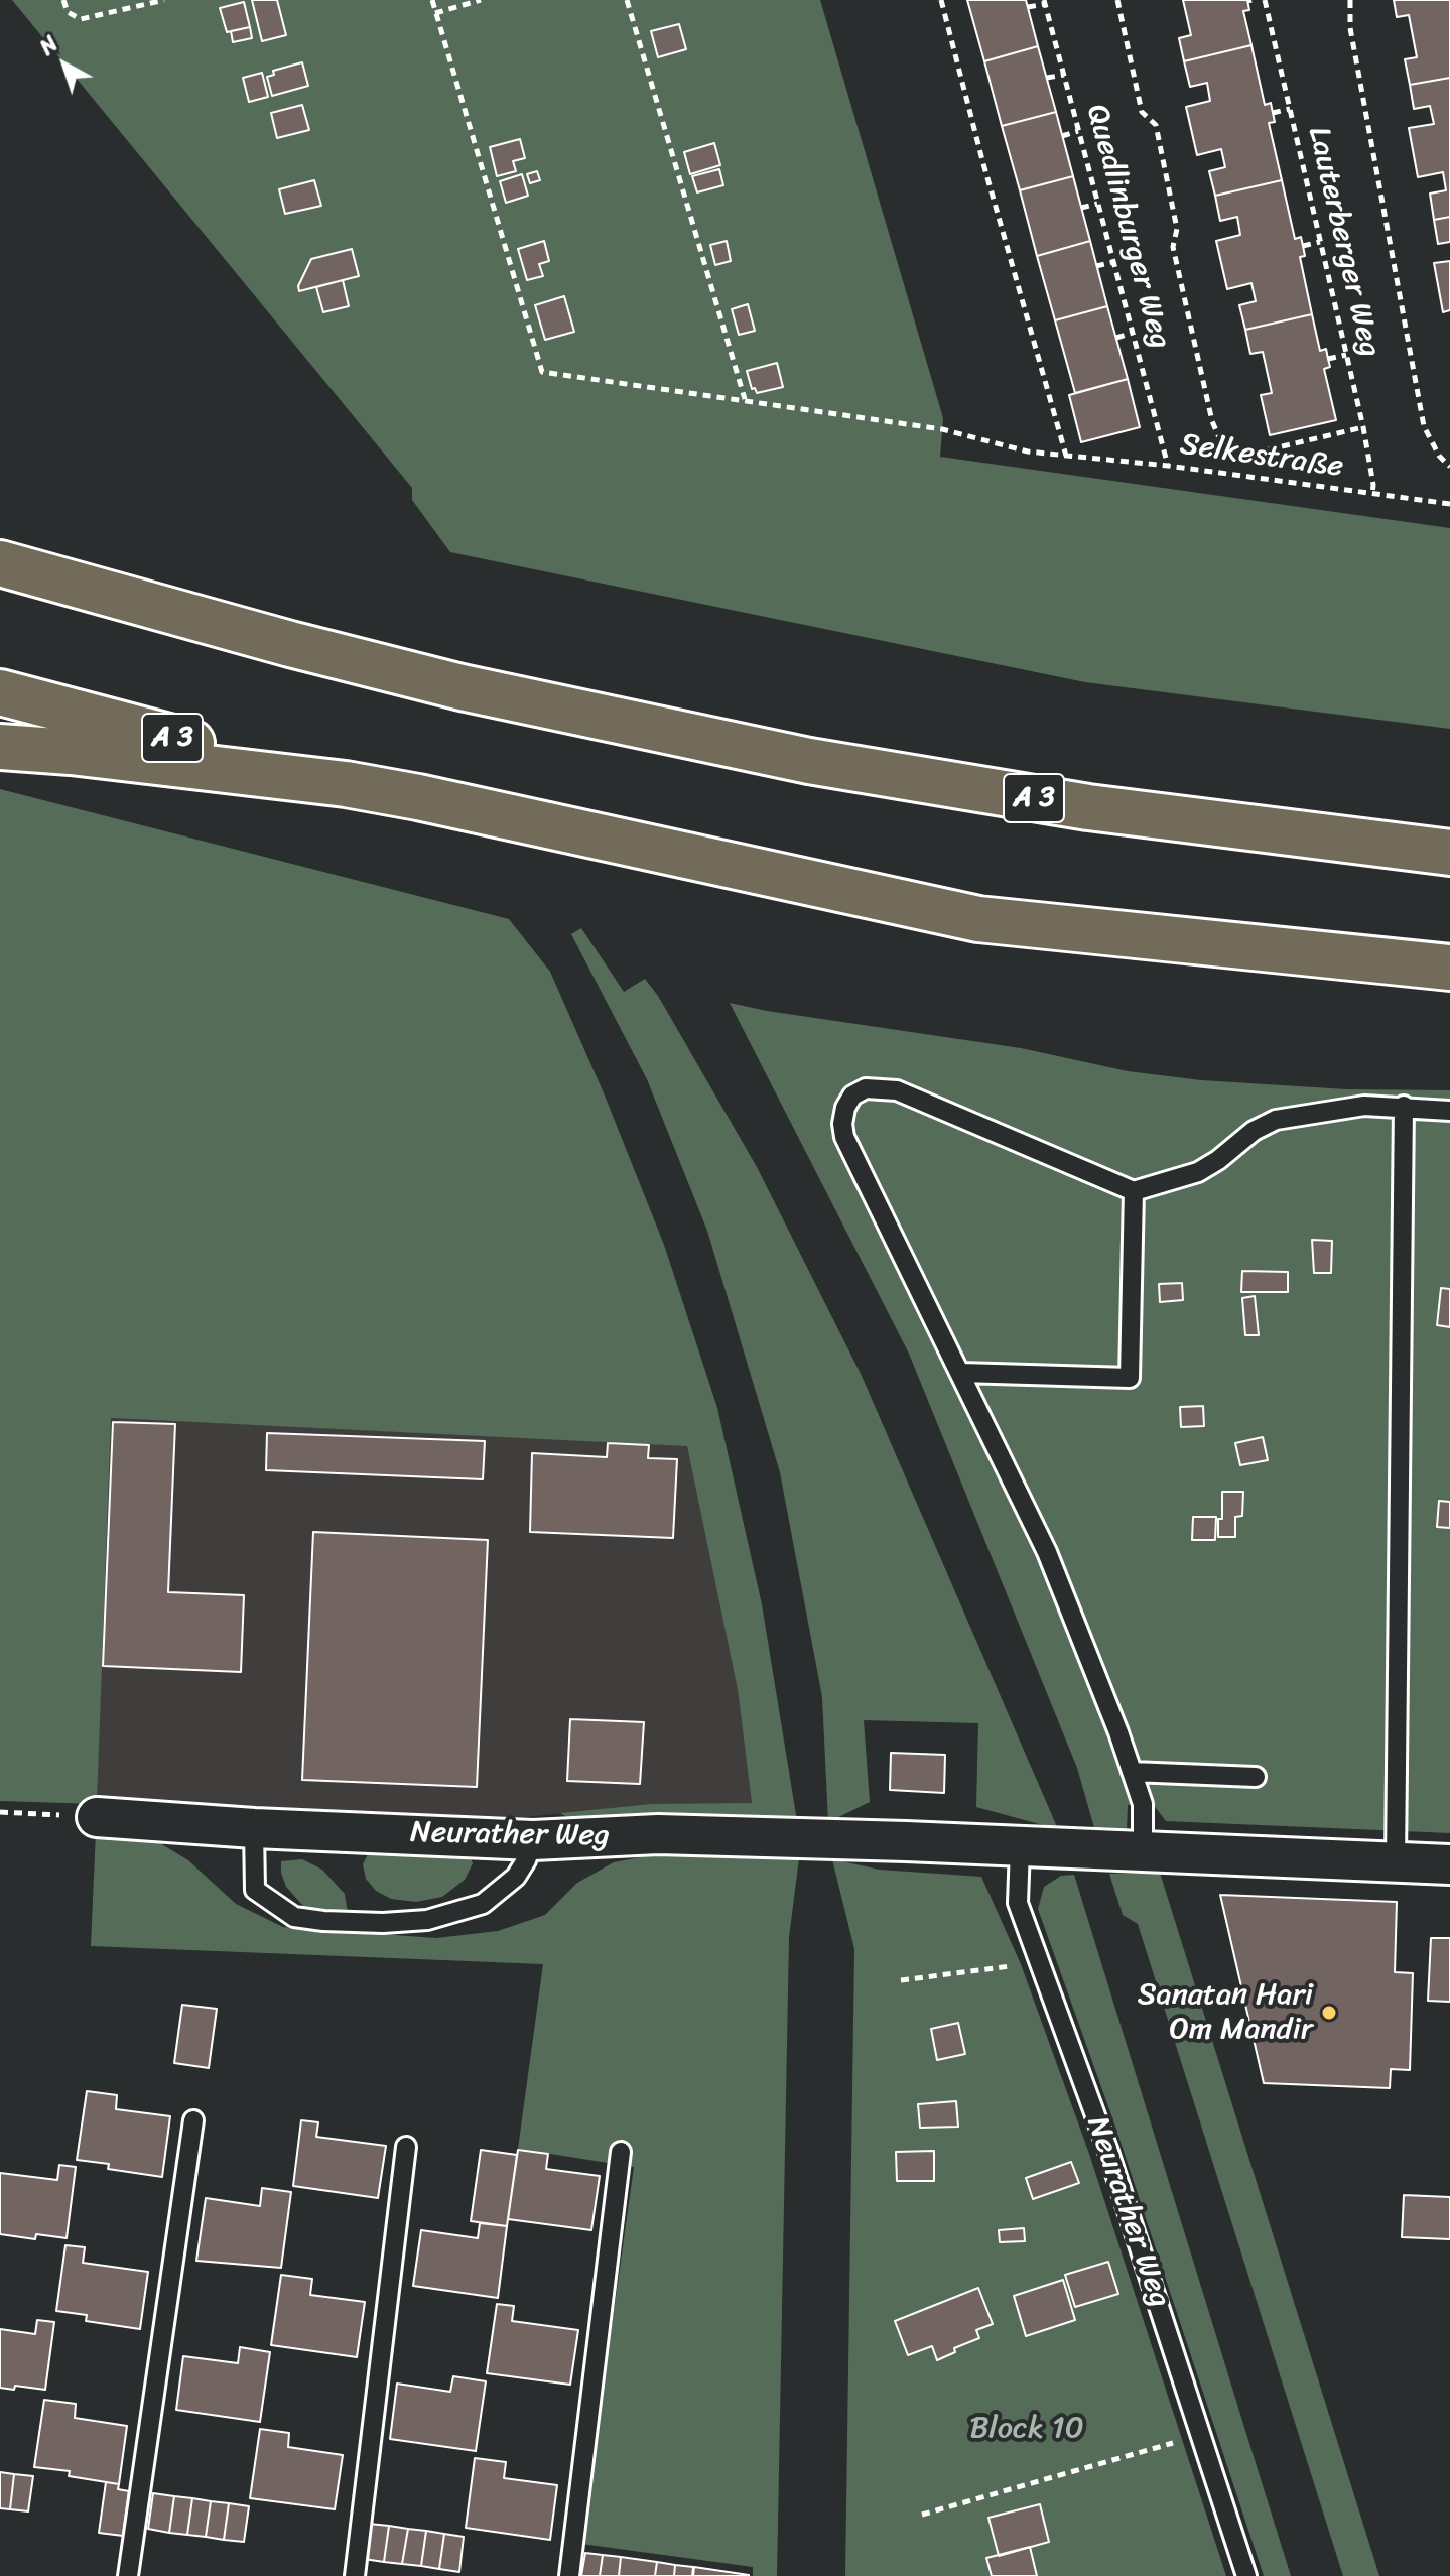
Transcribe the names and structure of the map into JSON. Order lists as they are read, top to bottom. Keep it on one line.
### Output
{"streets":{"highway":["A 3"],"street":["Neurather Weg"],"path":["Quedlinburger Weg","Lauterberger Weg","Selkestraße"]},"crossings":[["Quedlinburger Weg","Selkestraße"],["Lauterberger Weg","Selkestraße"]],"parks":["Block 10"],"places":["Sanatan Hari Om Mandir"],"north":"top left"}
